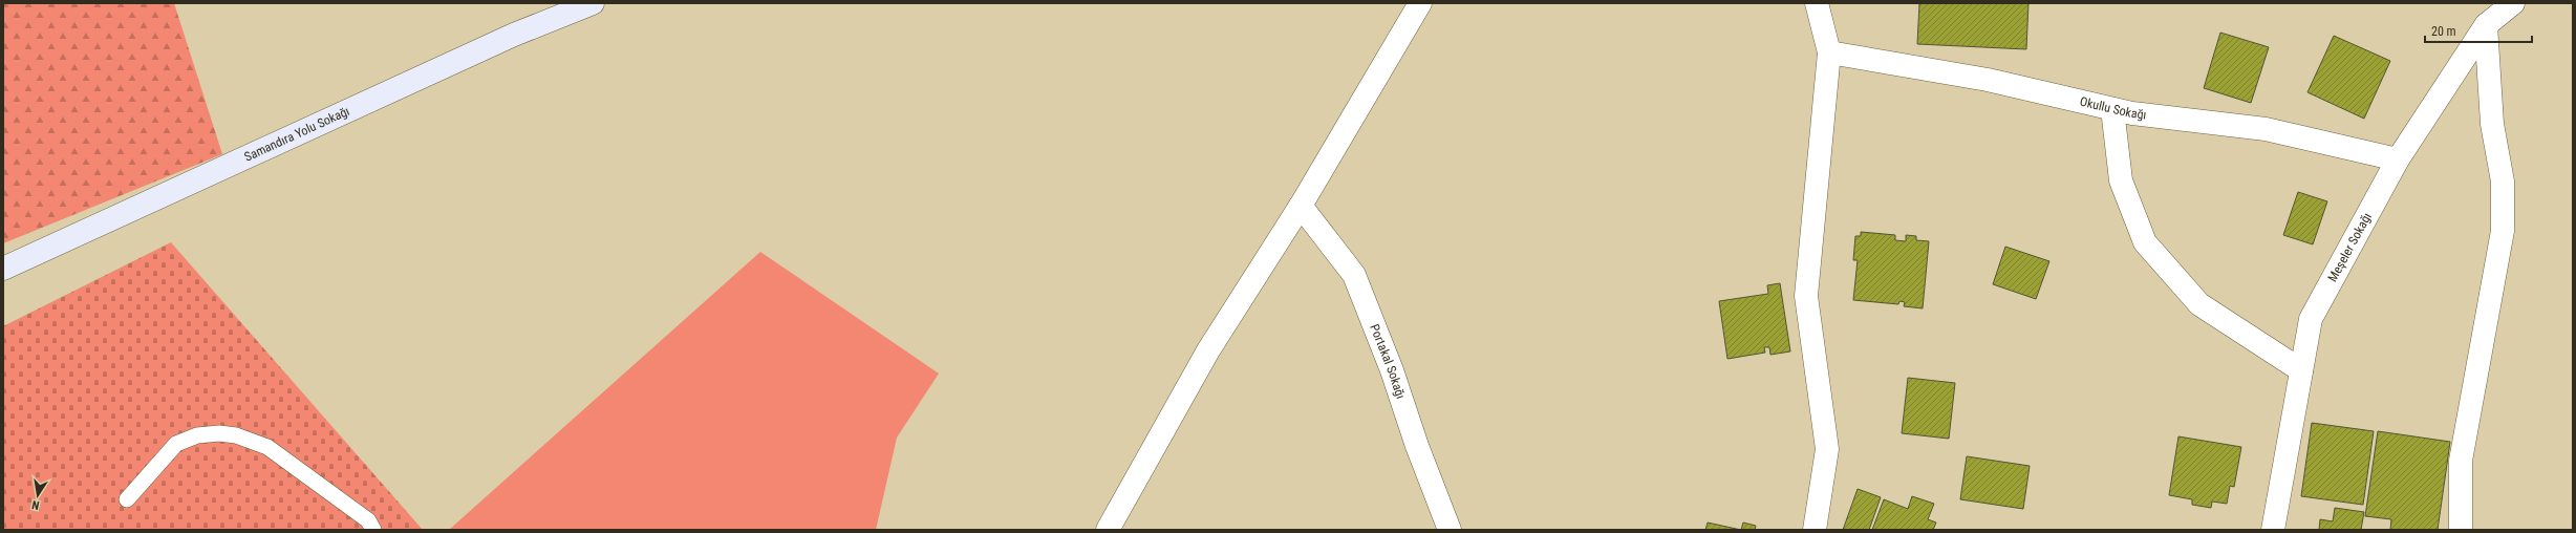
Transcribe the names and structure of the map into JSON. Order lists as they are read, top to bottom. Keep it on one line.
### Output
{"streets":{"main road":["Samandıra Yolu Sokağı"],"street":["Okullu Sokağı","Meşeler Sokağı","Portakal Sokağı"]},"crossings":[["Okullu Sokağı","Meşeler Sokağı"]],"scale_bar":"20 m","north":"bottom"}
